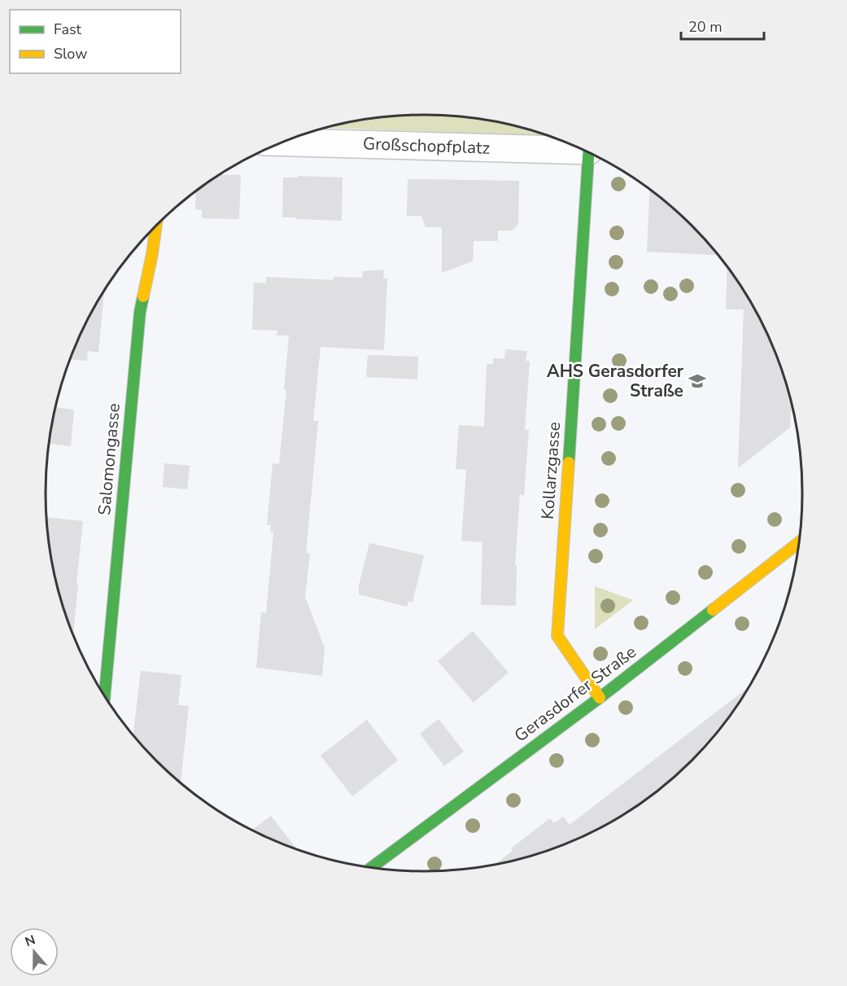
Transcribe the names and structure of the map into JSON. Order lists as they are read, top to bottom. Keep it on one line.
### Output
{"streets":{"street":["Großschopfplatz","Salomongasse","Kollarzgasse","Gerasdorfer Straße"]},"crossings":[["Kollarzgasse","Gerasdorfer Straße"]],"places":{"school or university":["AHS Gerasdorfer Straße"]},"legend":["Fast","Slow"],"scale_bar":"20 m","north":"top"}
